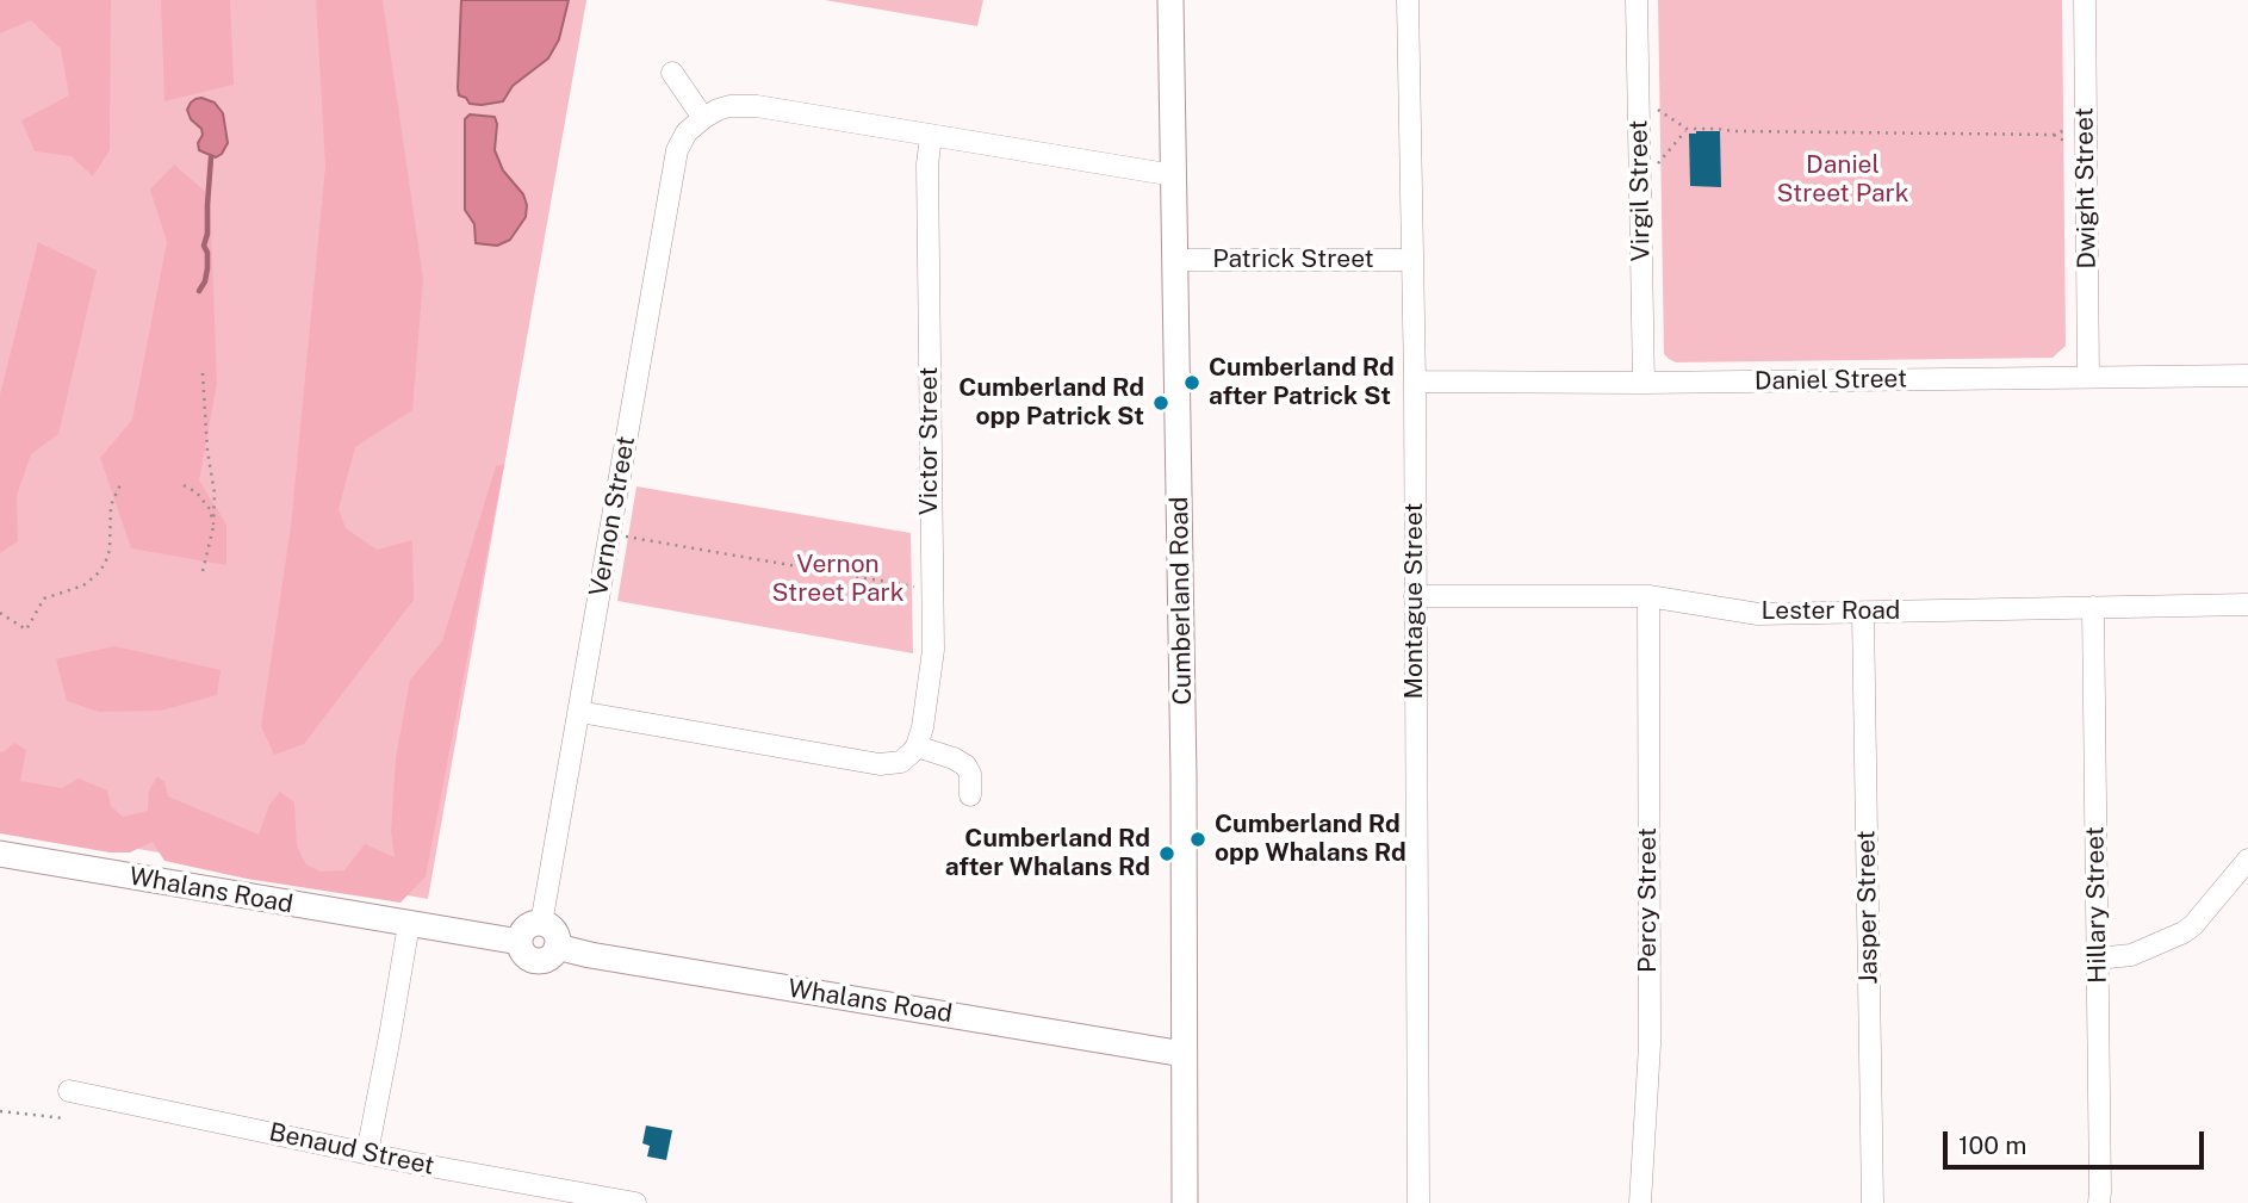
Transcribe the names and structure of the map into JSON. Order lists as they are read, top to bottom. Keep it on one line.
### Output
{"streets":{"street":["Dwight Street","Virgil Street","Patrick Street","Daniel Street","Victor Street","Vernon Street","Cumberland Road","Montague Street","Lester Road","Whalans Road","Percy Street","Hillary Street","Jasper Street","Benaud Street"]},"crossings":[["Dwight Street","Daniel Street"],["Virgil Street","Daniel Street"],["Patrick Street","Cumberland Road"],["Patrick Street","Montague Street"],["Daniel Street","Montague Street"],["Vernon Street","Whalans Road"],["Cumberland Road","Whalans Road"],["Montague Street","Lester Road"],["Lester Road","Percy Street"],["Lester Road","Hillary Street"],["Lester Road","Jasper Street"]],"parks":["Daniel Street Park","Vernon Street Park"],"places":["Cumberland Rd after Patrick St","Cumberland Rd opp Patrick St","Cumberland Rd opp Whalans Rd","Cumberland Rd after Whalans Rd"],"scale_bar":"100 m"}
